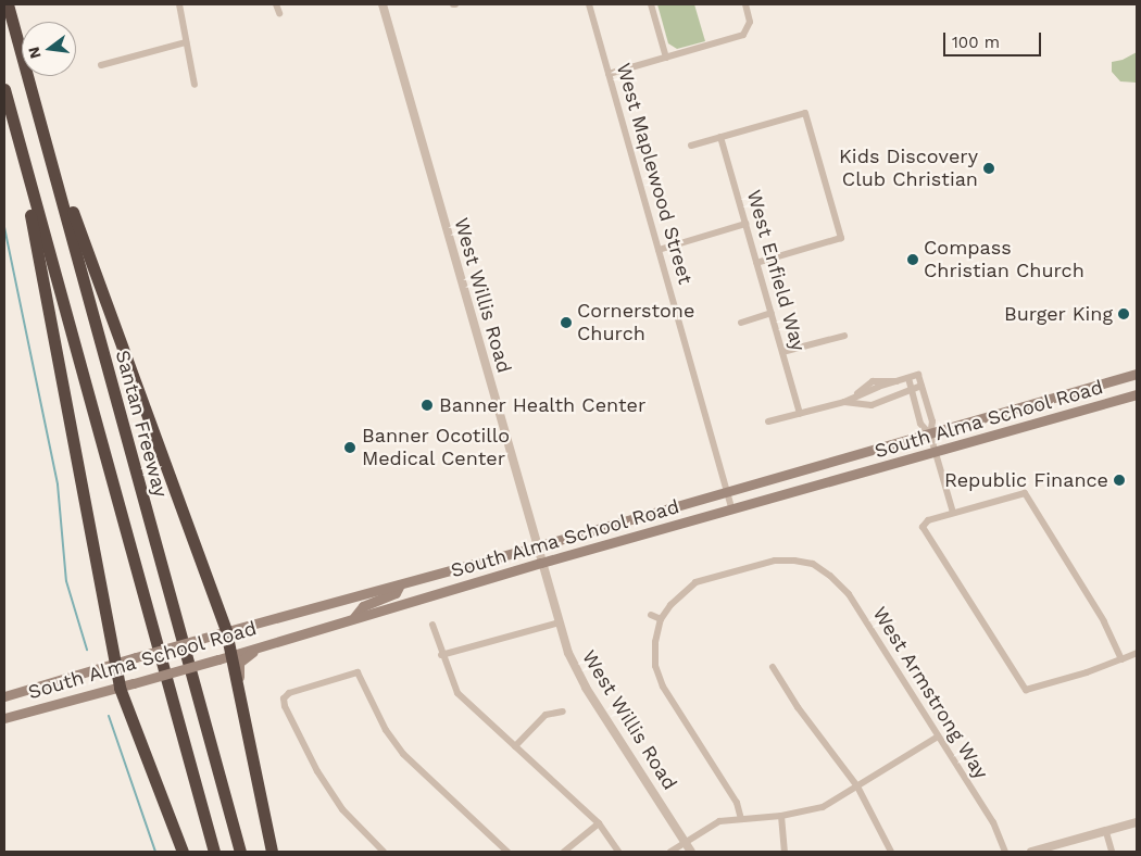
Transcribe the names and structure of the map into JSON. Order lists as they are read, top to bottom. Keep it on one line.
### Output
{"streets":{"highway":["Santan Freeway"],"main road":["South Alma School Road"],"street":["West Maplewood Street","West Enfield Way","West Willis Road","West Armstrong Way"]},"crossings":[["West Maplewood Street","South Alma School Road"],["West Willis Road","South Alma School Road"]],"places":["Kids Discovery Club Christian","Compass Christian Church","Burger King","Cornerstone Church","Banner Health Center","Banner Ocotillo Medical Center","Republic Finance"],"scale_bar":"100 m","north":"left"}
